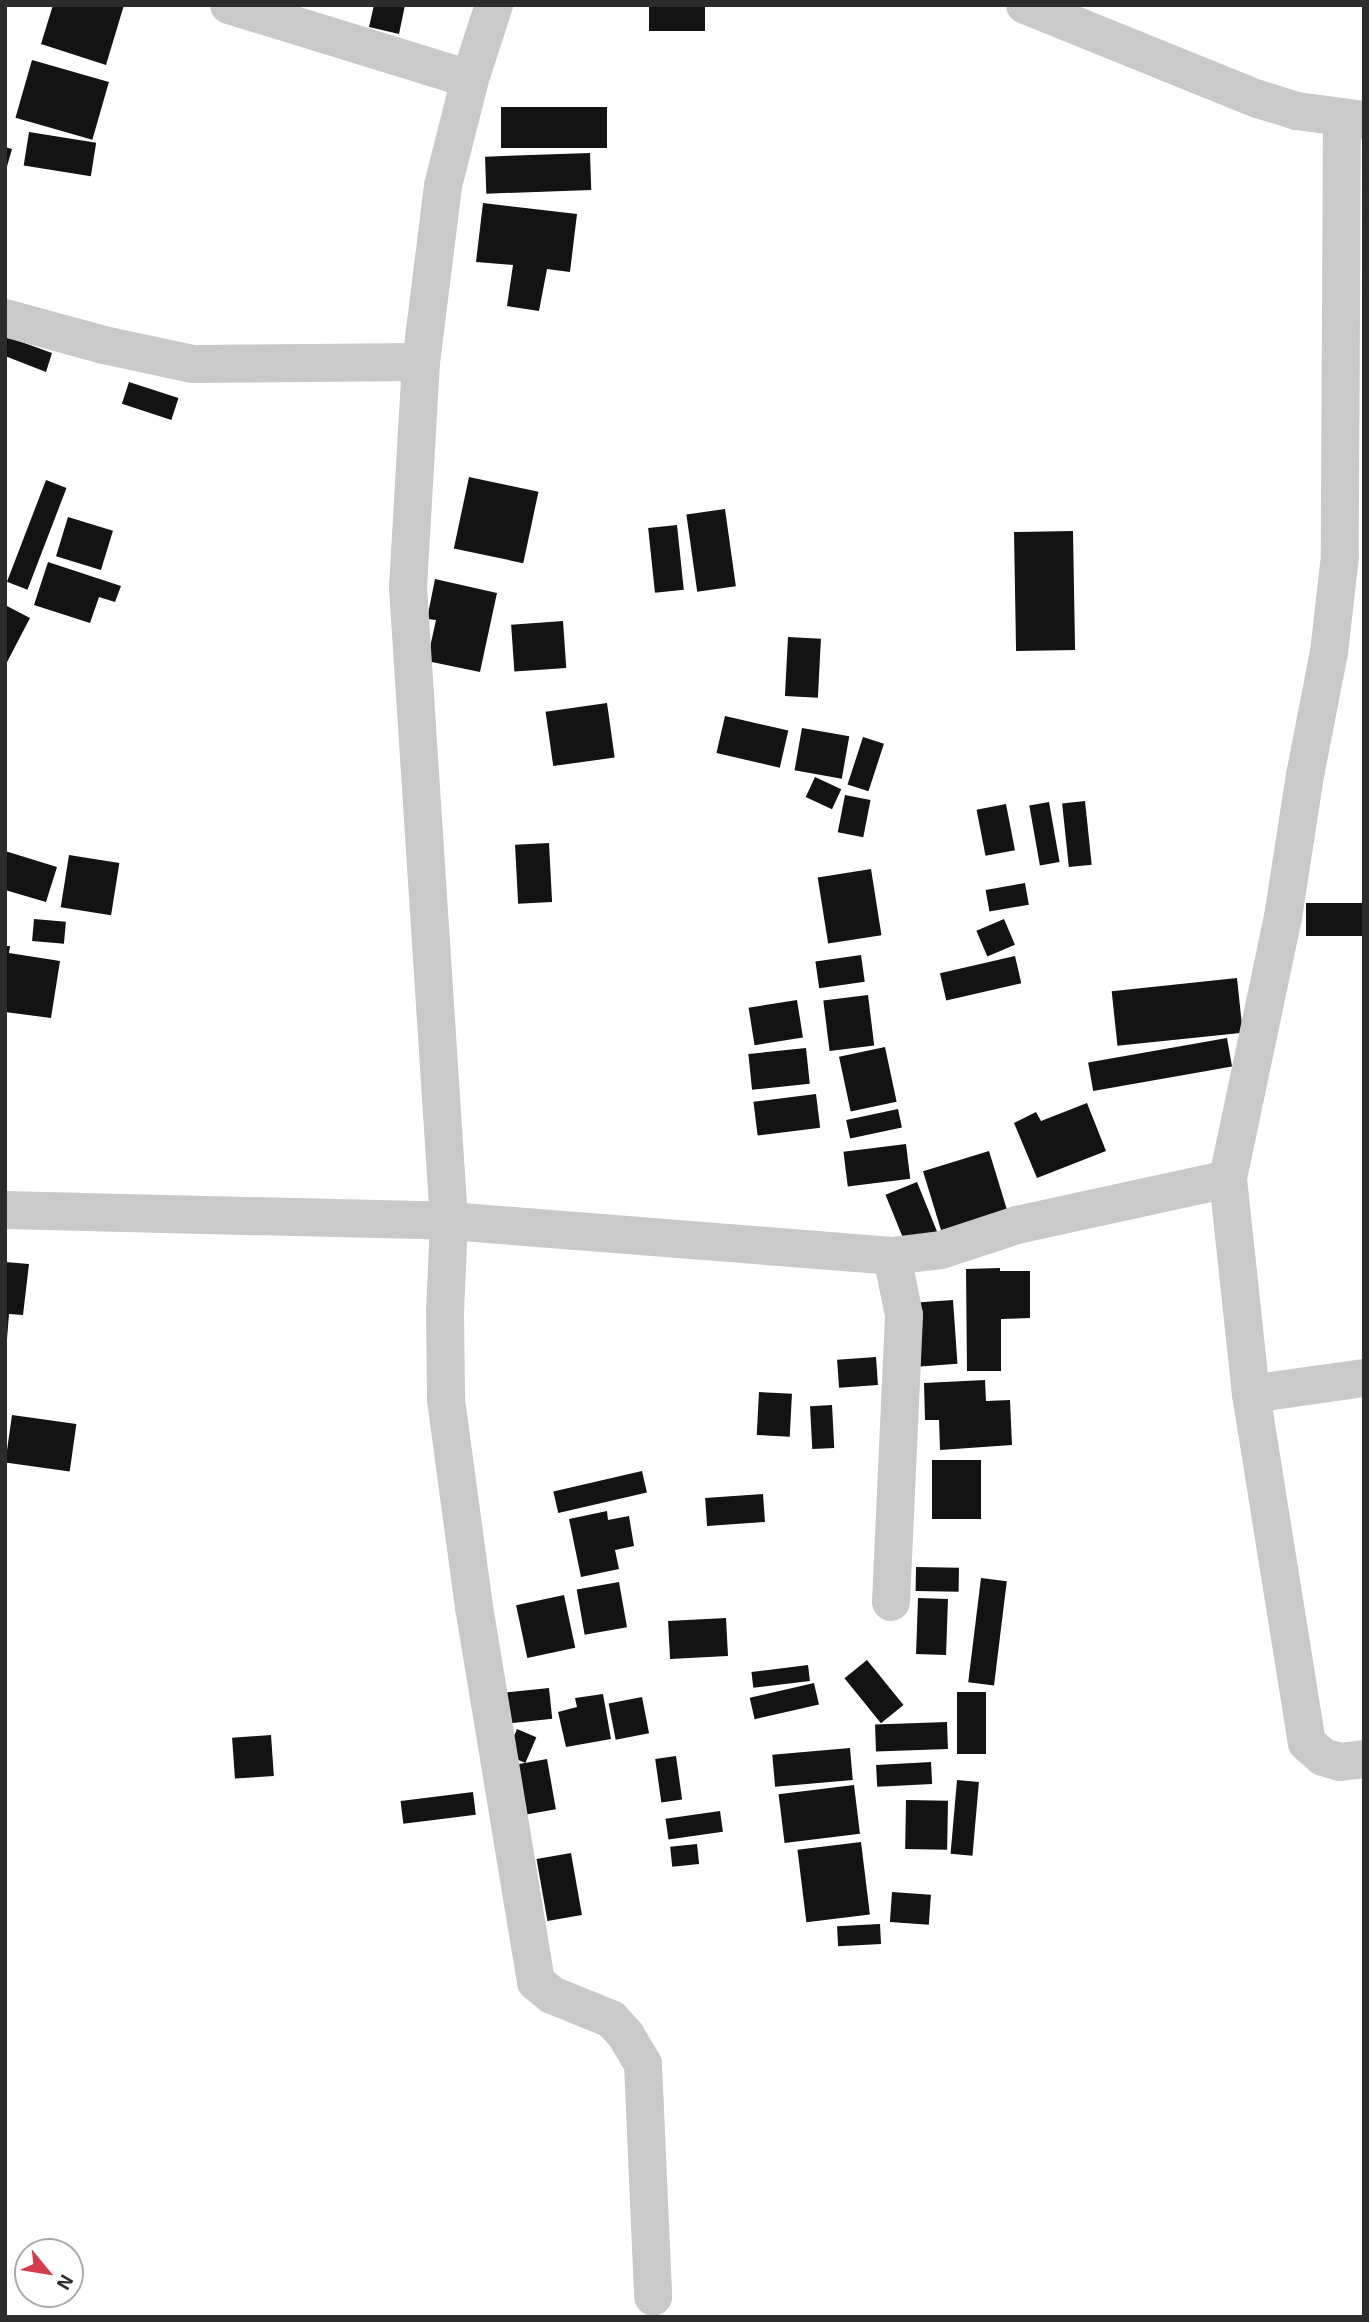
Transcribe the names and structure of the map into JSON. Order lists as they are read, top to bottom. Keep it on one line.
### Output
{"north":"bottom right"}
